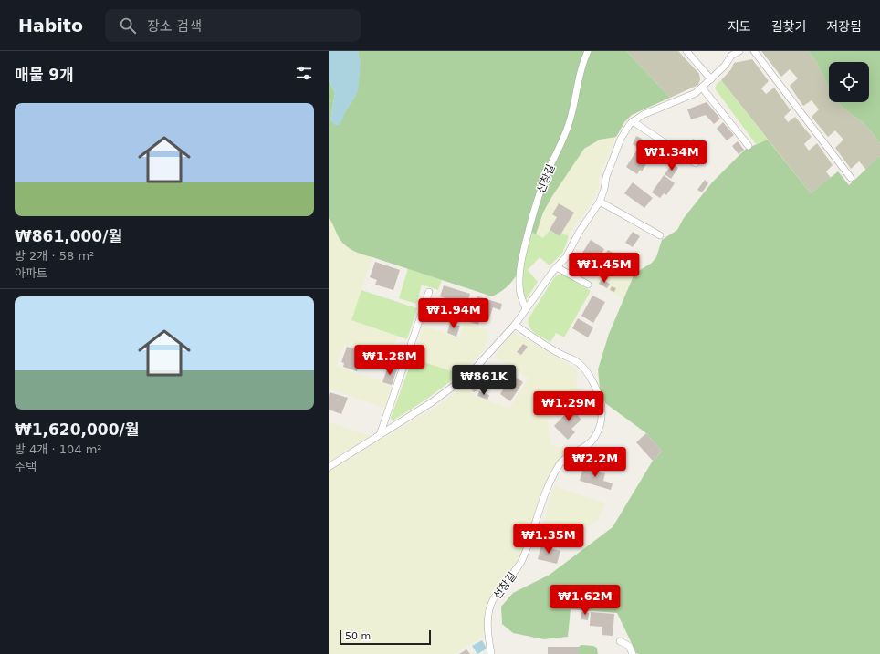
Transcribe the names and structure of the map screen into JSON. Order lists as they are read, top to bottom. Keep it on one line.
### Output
{"streets":{"lane":["선창길"]},"scale_bar":"50 m","page":{"header":"Habito","search":"장소 검색","nav":["지도","길찾기","저장됨"],"heading":"매물 9개","list":[{"name":"₩861,000/월","note":"방 2개 · 58 m² · 아파트"},{"name":"₩1,620,000/월","note":"방 4개 · 104 m² · 주택"}],"price":["₩1.34M","₩1.45M","₩1.94M","₩1.28M","₩861K","₩1.29M","₩2.2M","₩1.35M","₩1.62M"],"scale":"50 m"}}
